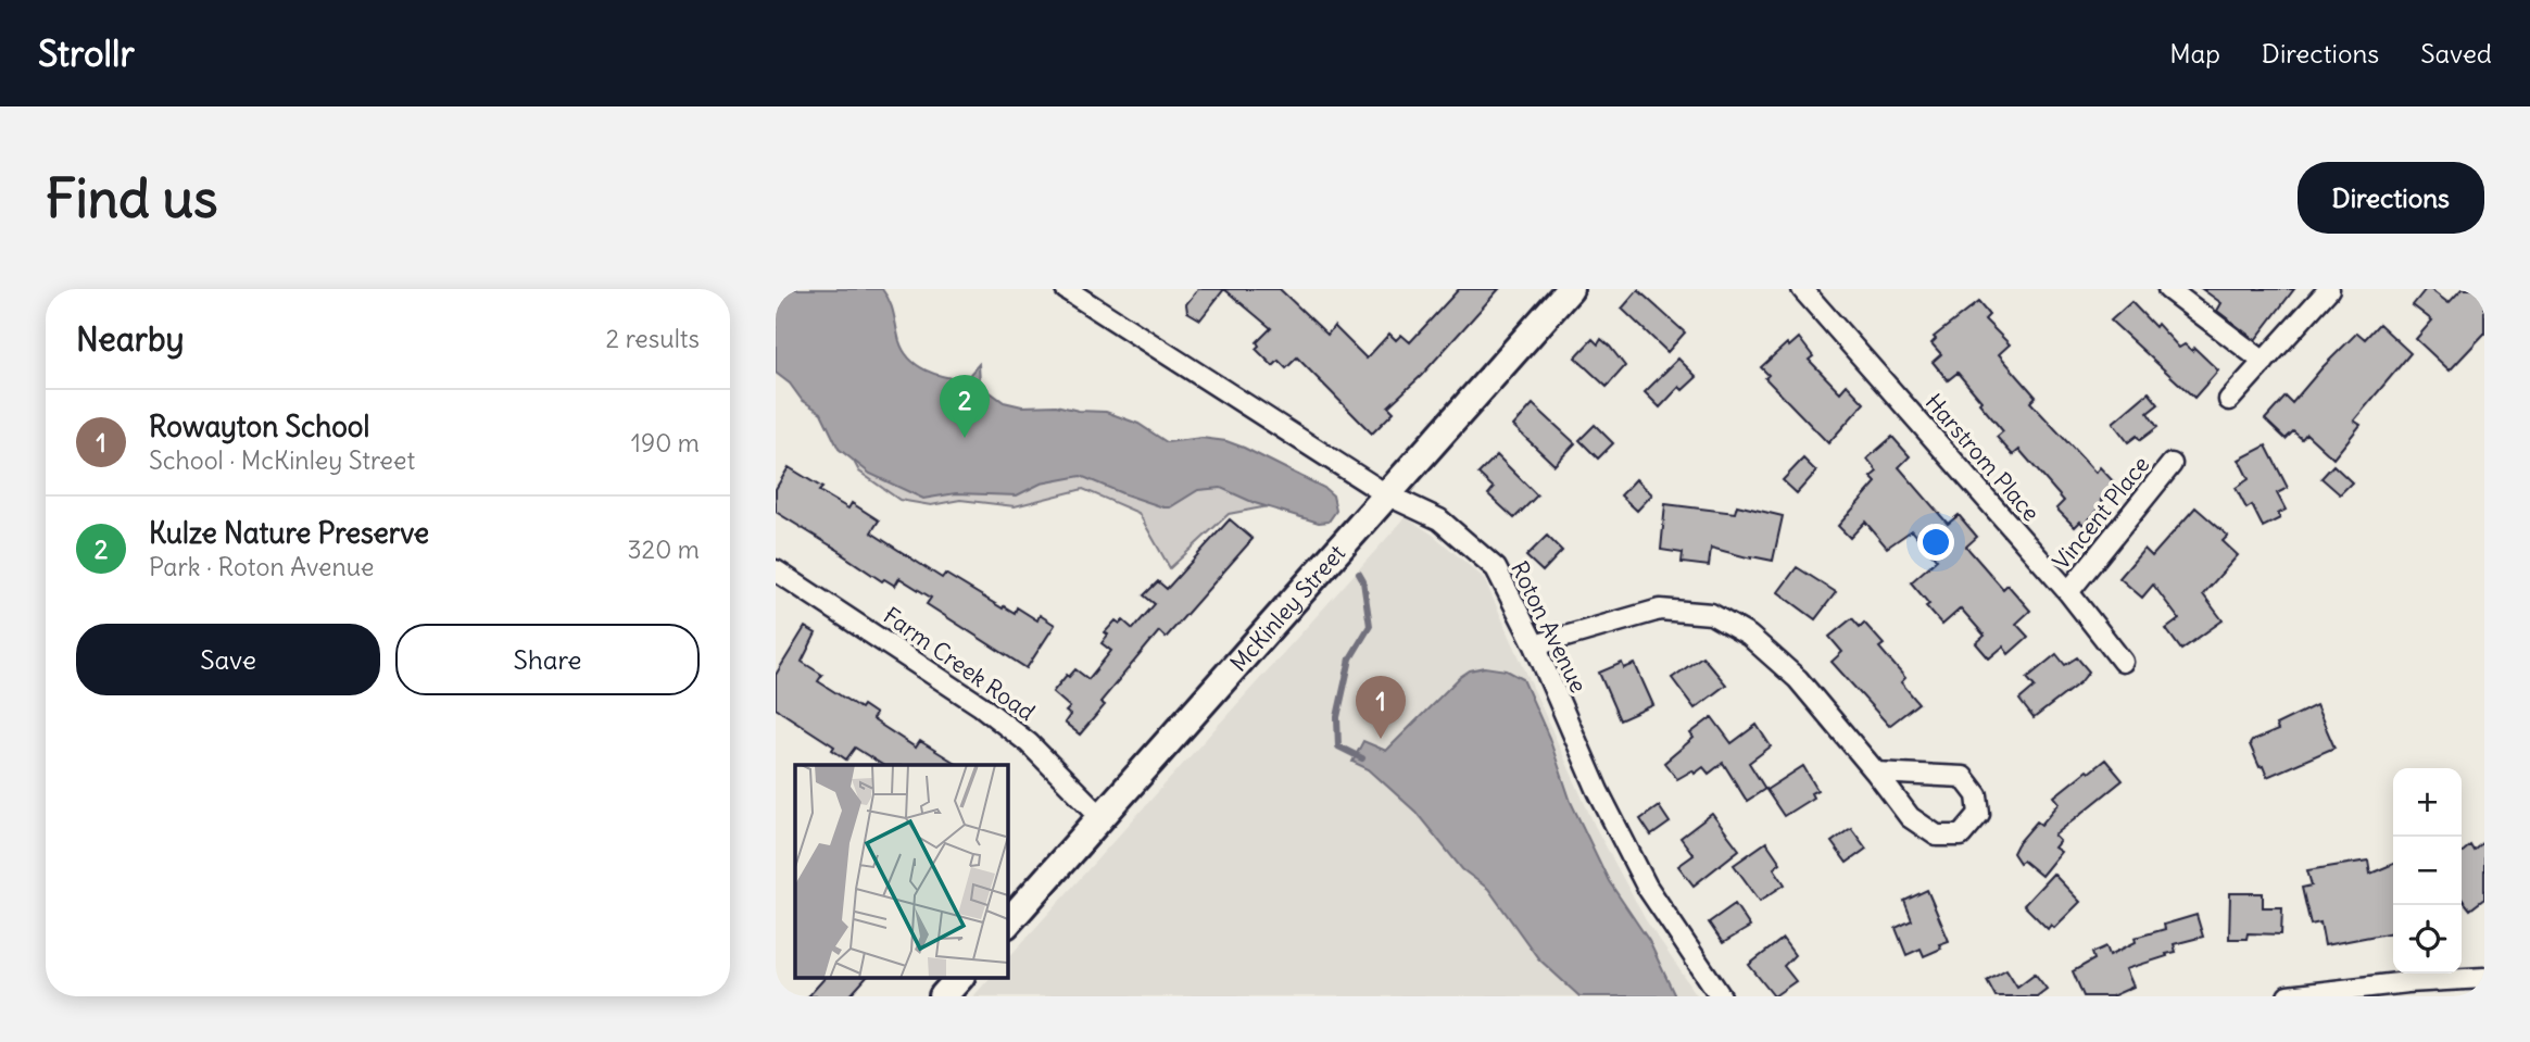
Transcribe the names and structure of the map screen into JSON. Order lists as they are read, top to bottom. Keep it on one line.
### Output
{"streets":{"main road":["McKinley Street"],"street":["Harstrom Place","Vincent Place","Roton Avenue","Farm Creek Road"]},"crossings":[["Harstrom Place","Vincent Place"],["McKinley Street","Roton Avenue"],["McKinley Street","Farm Creek Road"]],"page":{"header":"Strollr","nav":["Map","Directions","Saved"],"buttons":["Directions",["Save","Share"]],"title":"Find us","heading":["Nearby","2 results"],"pins":["2","1"],"list":[{"mark":"1","name":"Rowayton School","note":"School · McKinley Street","value":"190 m"},{"mark":"2","name":"Kulze Nature Preserve","note":"Park · Roton Avenue","value":"320 m"}],"map_buttons":["+","−"]}}
